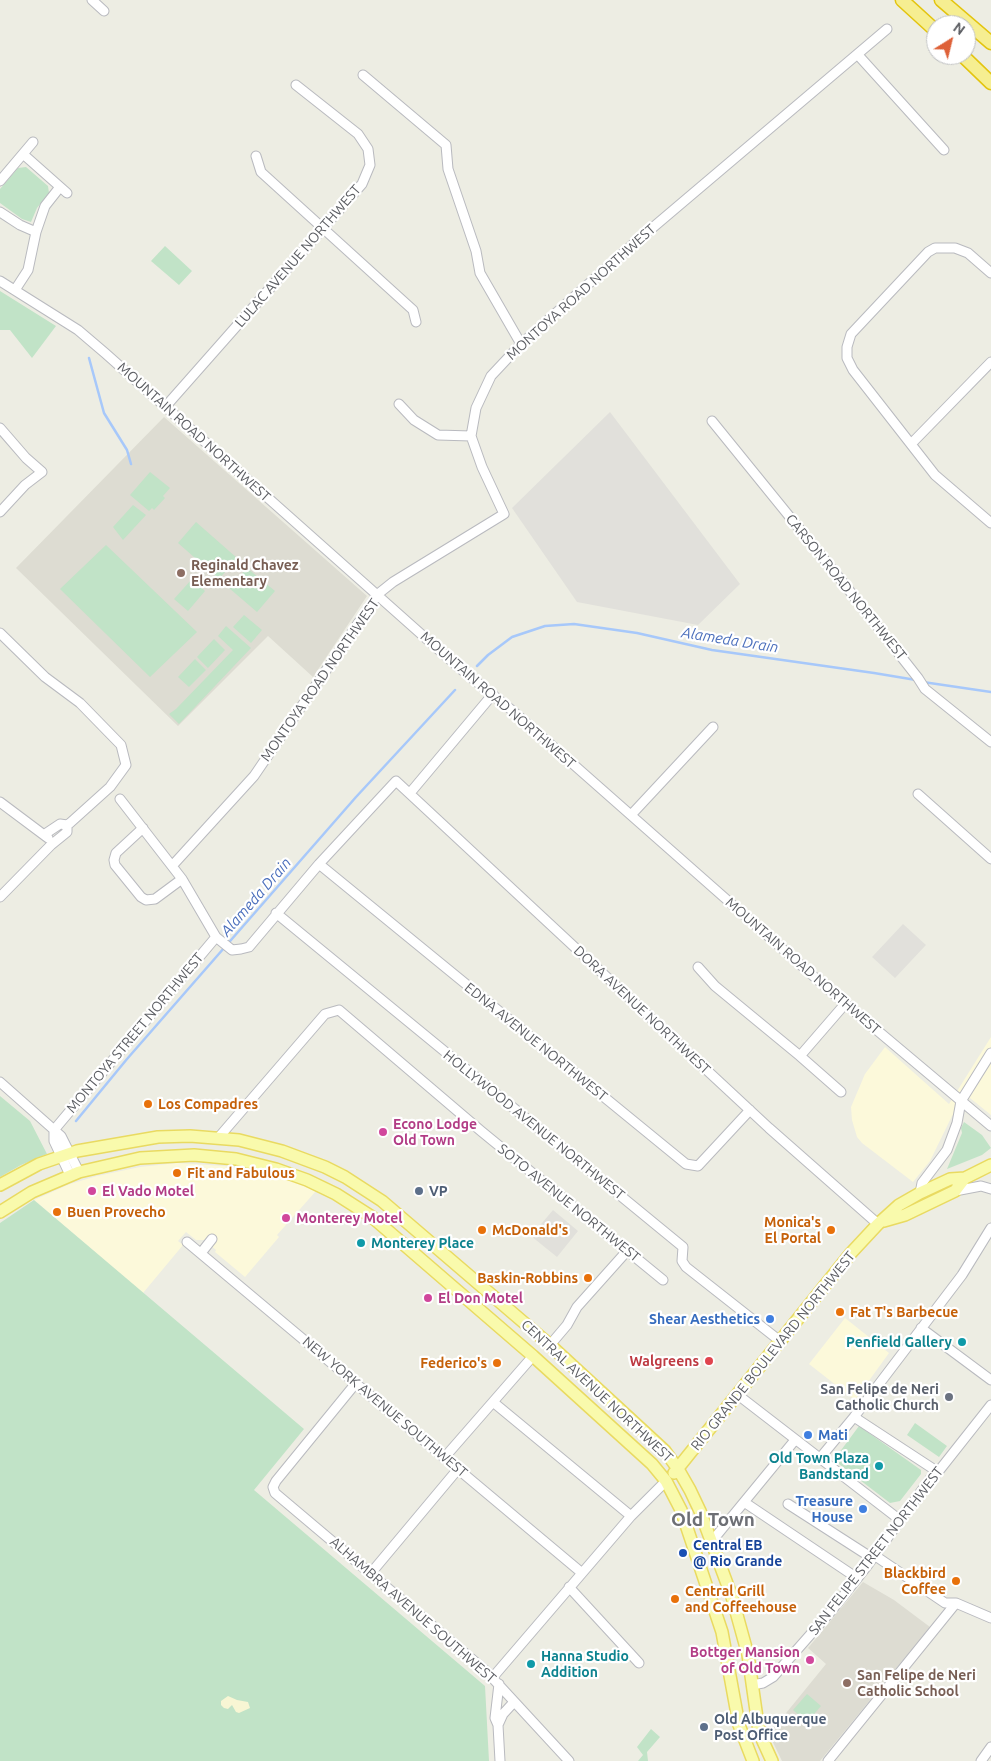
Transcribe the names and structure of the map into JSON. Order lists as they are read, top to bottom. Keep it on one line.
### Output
{"streets":{"main road":["RIO GRANDE BOULEVARD NORTHWEST","CENTRAL AVENUE NORTHWEST"],"street":["LULAC AVENUE NORTHWEST","MONTOYA ROAD NORTHWEST","MOUNTAIN ROAD NORTHWEST","CARSON ROAD NORTHWEST","DORA AVENUE NORTHWEST","MONTOYA STREET NORTHWEST","EDNA AVENUE NORTHWEST","HOLLYWOOD AVENUE NORTHWEST","SOTO AVENUE NORTHWEST","NEW YORK AVENUE SOUTHWEST","SAN FELIPE STREET NORTHWEST","ALHAMBRA AVENUE SOUTHWEST"]},"crossings":[["LULAC AVENUE NORTHWEST","MOUNTAIN ROAD NORTHWEST"],["MONTOYA ROAD NORTHWEST","MOUNTAIN ROAD NORTHWEST"],["DORA AVENUE NORTHWEST","EDNA AVENUE NORTHWEST"],["DORA AVENUE NORTHWEST","RIO GRANDE BOULEVARD NORTHWEST"],["HOLLYWOOD AVENUE NORTHWEST","RIO GRANDE BOULEVARD NORTHWEST"],["SOTO AVENUE NORTHWEST","CENTRAL AVENUE NORTHWEST"],["RIO GRANDE BOULEVARD NORTHWEST","CENTRAL AVENUE NORTHWEST"],["CENTRAL AVENUE NORTHWEST","SAN FELIPE STREET NORTHWEST"],["NEW YORK AVENUE SOUTHWEST","ALHAMBRA AVENUE SOUTHWEST"]],"districts":["Old Town"],"water":["Alameda Drain"],"places":["Reginald Chavez Elementary","Los Compadres","Econo Lodge Old Town","Fit and Fabulous","El Vado Motel","VP","Buen Provecho","Monterey Motel","McDonald's","Monica's El Portal","Monterey Place","Baskin-Robbins","El Don Motel","Fat T's Barbecue","Shear Aesthetics","Penfield Gallery","Walgreens","Federico's","San Felipe de Neri Catholic Church","Mati","Old Town Plaza Bandstand","Treasure House","Central EB @ Rio Grande","Blackbird Coffee","Central Grill and Coffeehouse","Bottger Mansion of Old Town","Hanna Studio Addition","San Felipe de Neri Catholic School","Old Albuquerque Post Office"],"north":"top right"}
